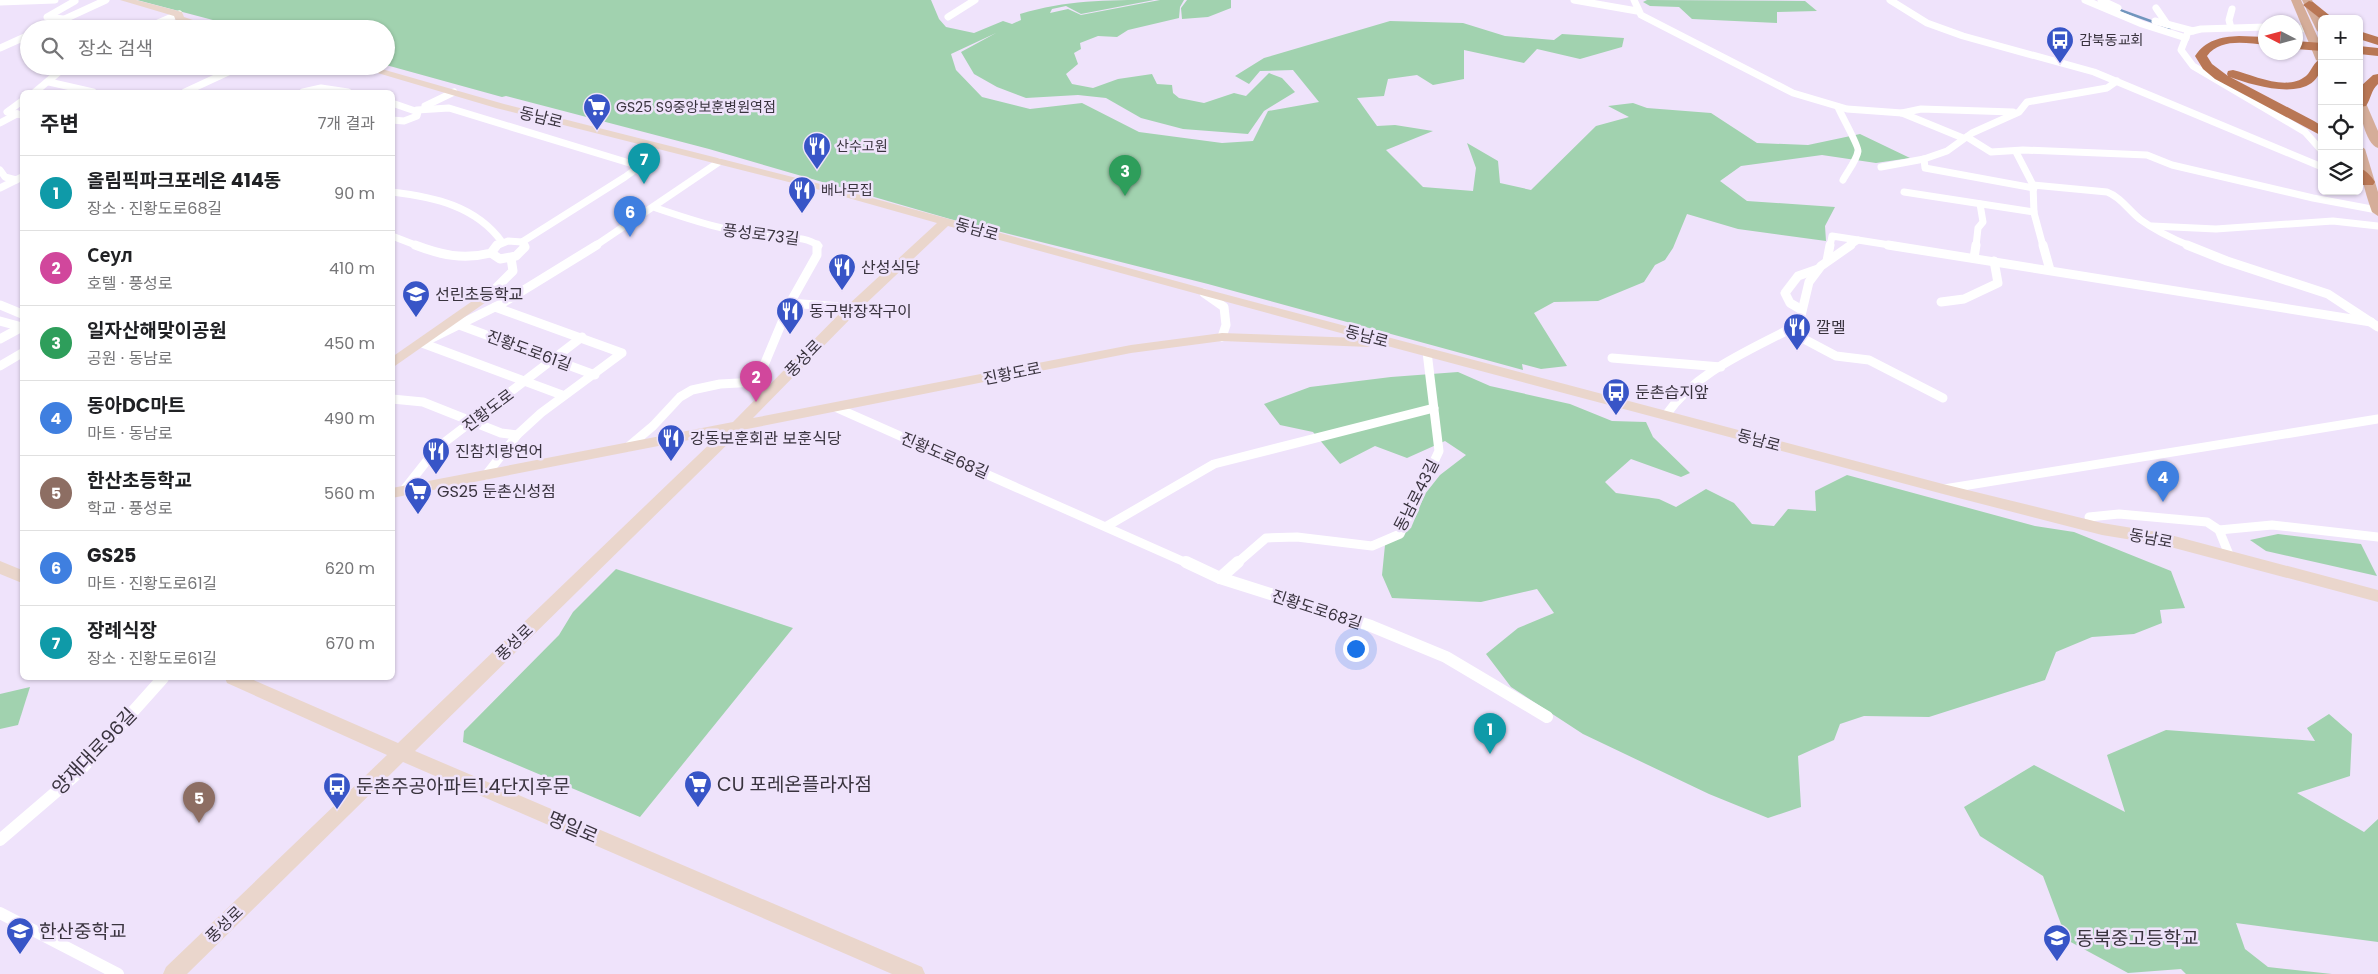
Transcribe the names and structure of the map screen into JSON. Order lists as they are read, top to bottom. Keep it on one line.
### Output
{"streets":{"main road":["동남로","진황도로61길","풍성로","진황도로","명일로"],"street":["풍성로73길","진황도로68길","동남로43길","양재대로96길"]},"crossings":[["동남로","진황도로61길"],["동남로","풍성로"],["동남로","진황도로"],["동남로","동남로43길"],["풍성로73길","진황도로61길"],["풍성로73길","진황도로"],["진황도로61길","진황도로"],["풍성로","진황도로"],["풍성로","명일로"],["진황도로","진황도로68길"],["진황도로68길","동남로43길"]],"places":{"bus stop":["감북동교회","둔촌습지앞","둔촌주공아파트1.4단지후문"],"supermarket":["GS25 S9중앙보훈병원역점","GS25 둔촌신성점","CU 포레온플라자점"],"restaurant":["산수고원","배나무집","산성식당","동구밖장작구이","깔멜","강동보훈회관 보훈식당","진참치랑연어"],"school or university":["선린초등학교","한산중학교","동북중고등학교"]},"north":"left","page":{"map_buttons":["+","−"],"search":"장소 검색","heading":["주변","7개 결과"],"pins":["7","3","6","2","4","1","5"],"list":[{"mark":"1","name":"올림픽파크포레온 414동","note":"장소 · 진황도로68길","value":"90 m"},{"mark":"2","name":"Сеул","note":"호텔 · 풍성로","value":"410 m"},{"mark":"3","name":"일자산해맞이공원","note":"공원 · 동남로","value":"450 m"},{"mark":"4","name":"동아DC마트","note":"마트 · 동남로","value":"490 m"},{"mark":"5","name":"한산초등학교","note":"학교 · 풍성로","value":"560 m"},{"mark":"6","name":"GS25","note":"마트 · 진황도로61길","value":"620 m"},{"mark":"7","name":"장례식장","note":"장소 · 진황도로61길","value":"670 m"}]}}
